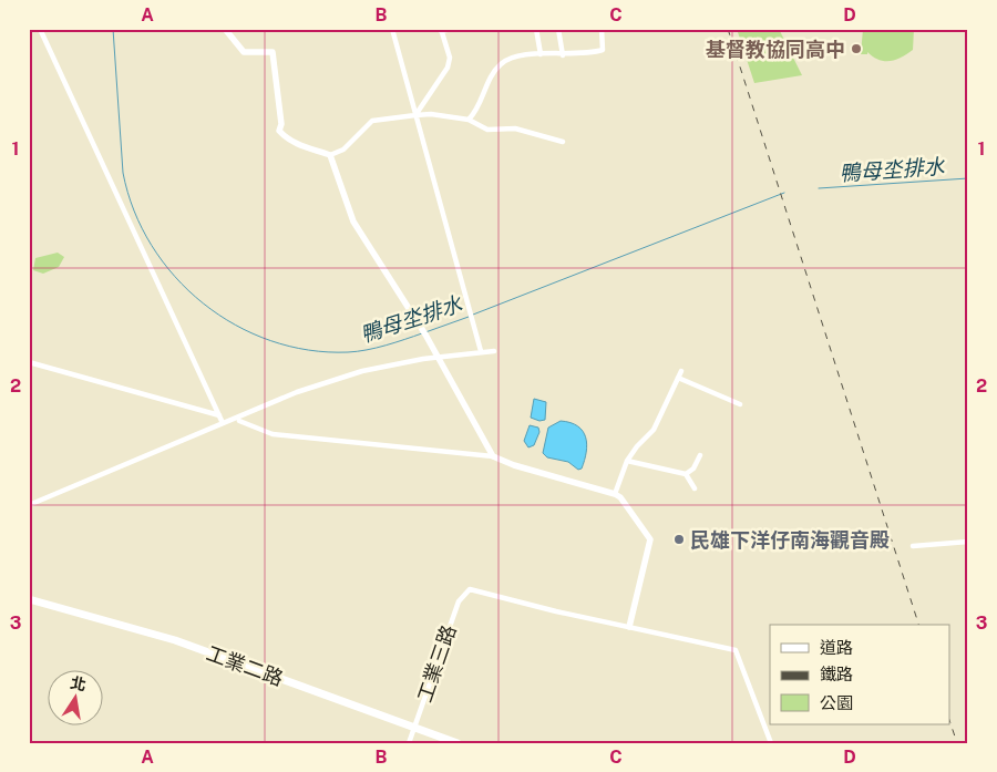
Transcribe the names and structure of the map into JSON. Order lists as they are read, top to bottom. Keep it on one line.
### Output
{"streets":{"main road":["工業二路"],"street":["工業三路"]},"crossings":[["工業三路","工業二路"]],"water":["鴨母坔排水"],"places":["基督教協同高中","民雄下洋仔南海觀音殿"],"legend":["道路","鐵路","公園"],"north":"top","grid":{"columns":["A","B","C","D"],"rows":["1","2","3"]}}
